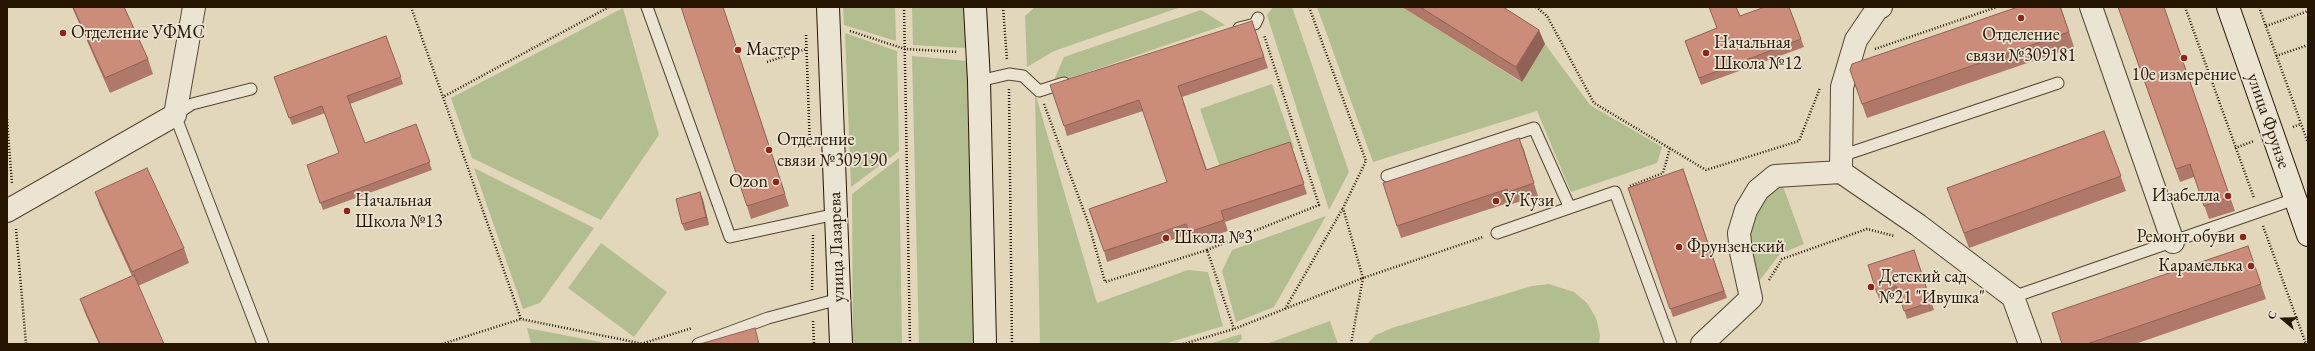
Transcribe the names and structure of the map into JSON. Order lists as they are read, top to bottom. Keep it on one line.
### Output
{"streets":{"street":["улица Фрунзе","улица Лазарева"]},"places":["Отделение связи №309181","Отделение УФМС","Мастер","Начальная Школа №12","10е измерение","Отделение связи №309190","Ozon","Изабелла","У Кузи","Начальная Школа №13","Ремонт обуви","Школа №3","Фрунзенский","Карамелька","Детский сад №21 \"Ивушка\""],"north":"left"}
